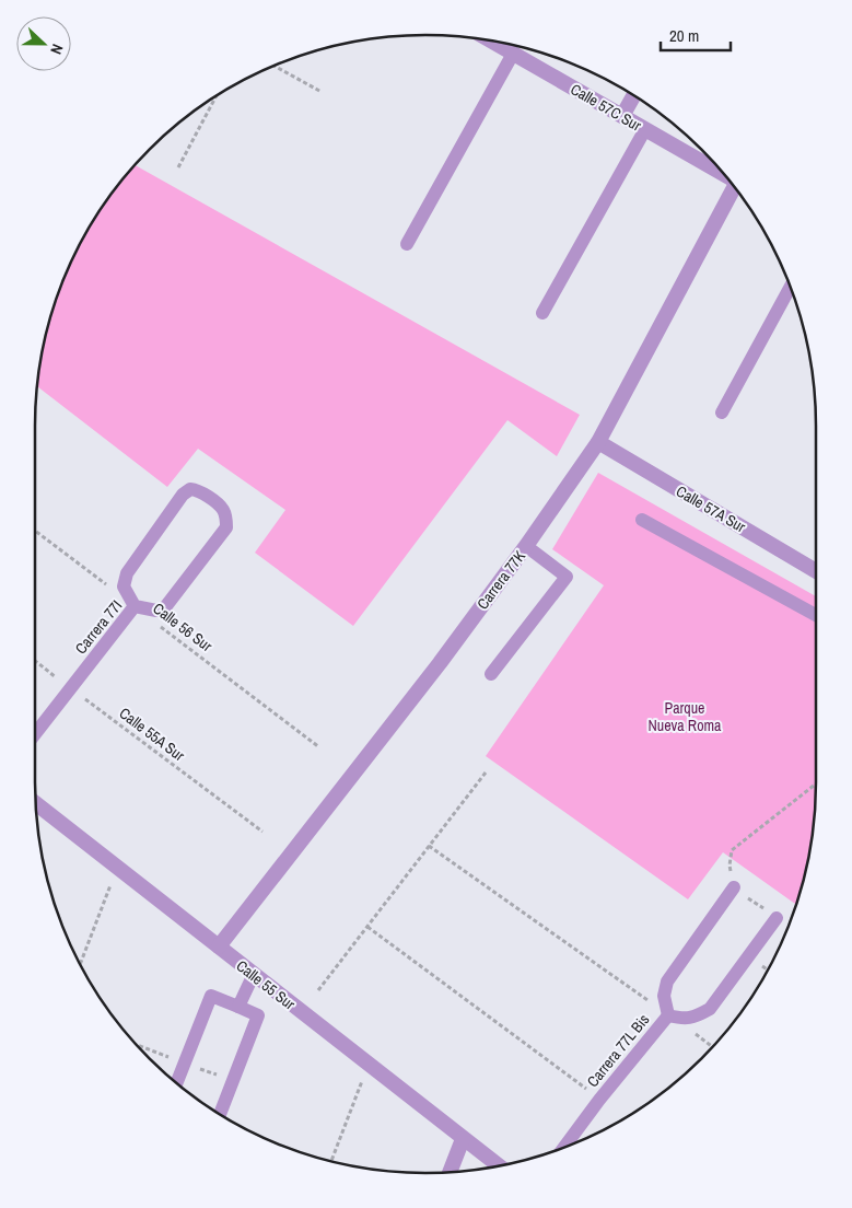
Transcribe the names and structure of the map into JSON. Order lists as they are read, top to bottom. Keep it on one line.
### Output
{"streets":{"street":["Calle 57C Sur","Calle 57A Sur","Carrera 77K","Calle 55 Sur"],"lane":["Carrera 77I","Carrera 77L Bis"],"path":["Calle 56 Sur","Calle 55A Sur"]},"crossings":[["Calle 57A Sur","Carrera 77K"],["Carrera 77K","Calle 55 Sur"],["Carrera 77I","Calle 55A Sur"]],"parks":["Parque Nueva Roma"],"scale_bar":"20 m","north":"right"}
